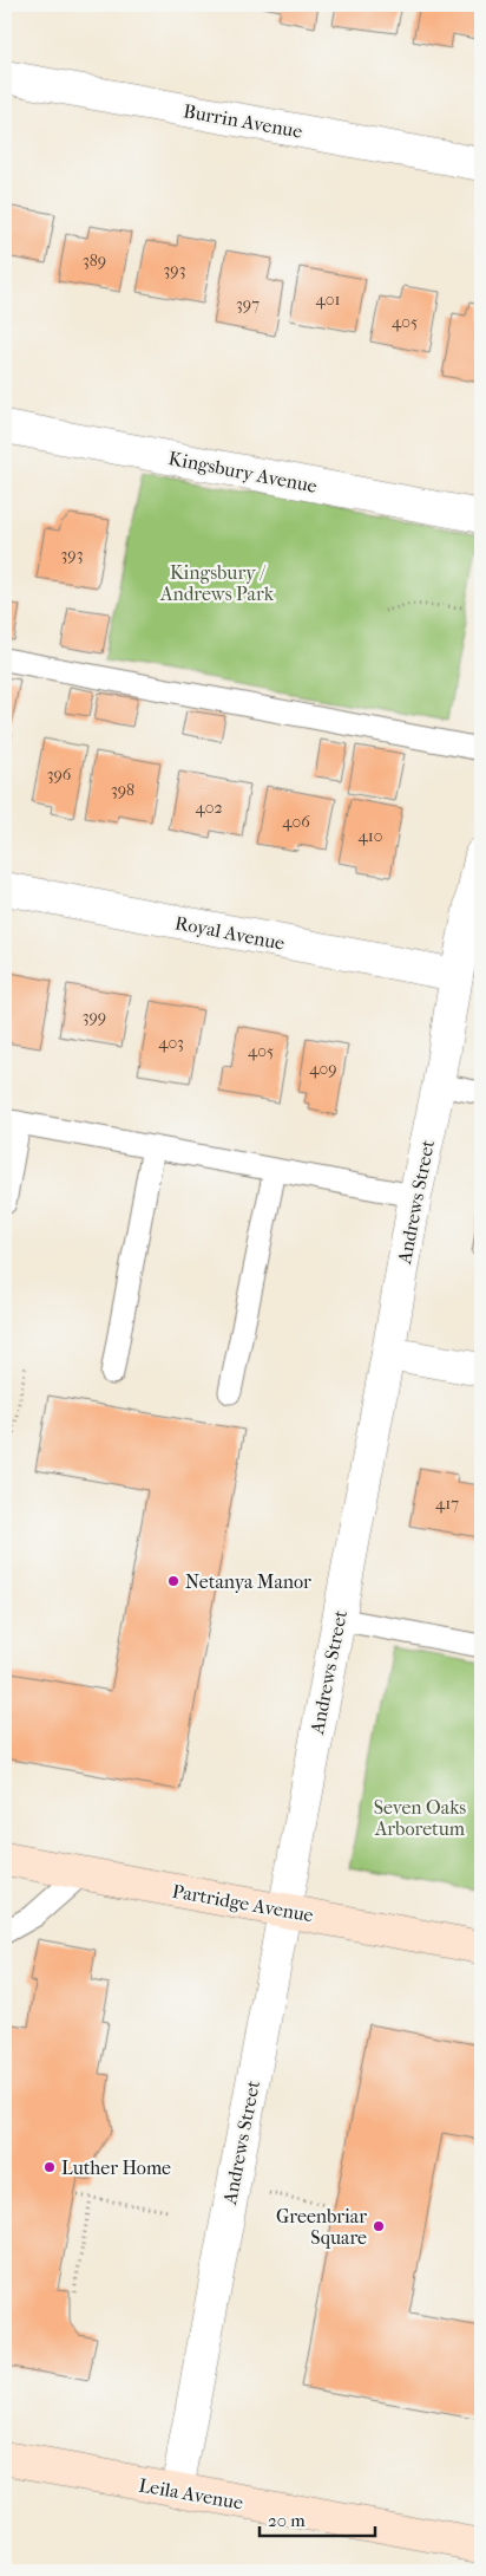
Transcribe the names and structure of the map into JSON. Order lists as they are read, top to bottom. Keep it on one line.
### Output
{"streets":{"main road":["Partridge Avenue","Leila Avenue"],"street":["Burrin Avenue","Kingsbury Avenue","Royal Avenue","Andrews Street"]},"crossings":[["Royal Avenue","Andrews Street"],["Andrews Street","Partridge Avenue"],["Andrews Street","Leila Avenue"]],"parks":["Kingsbury / Andrews Park","Seven Oaks Arboretum"],"places":["Netanya Manor","Luther Home","Greenbriar Square"],"house_numbers":["389","393","401","397","405","393","396","398","402","406","410","399","403","405","409","417"],"scale_bar":"20 m"}
